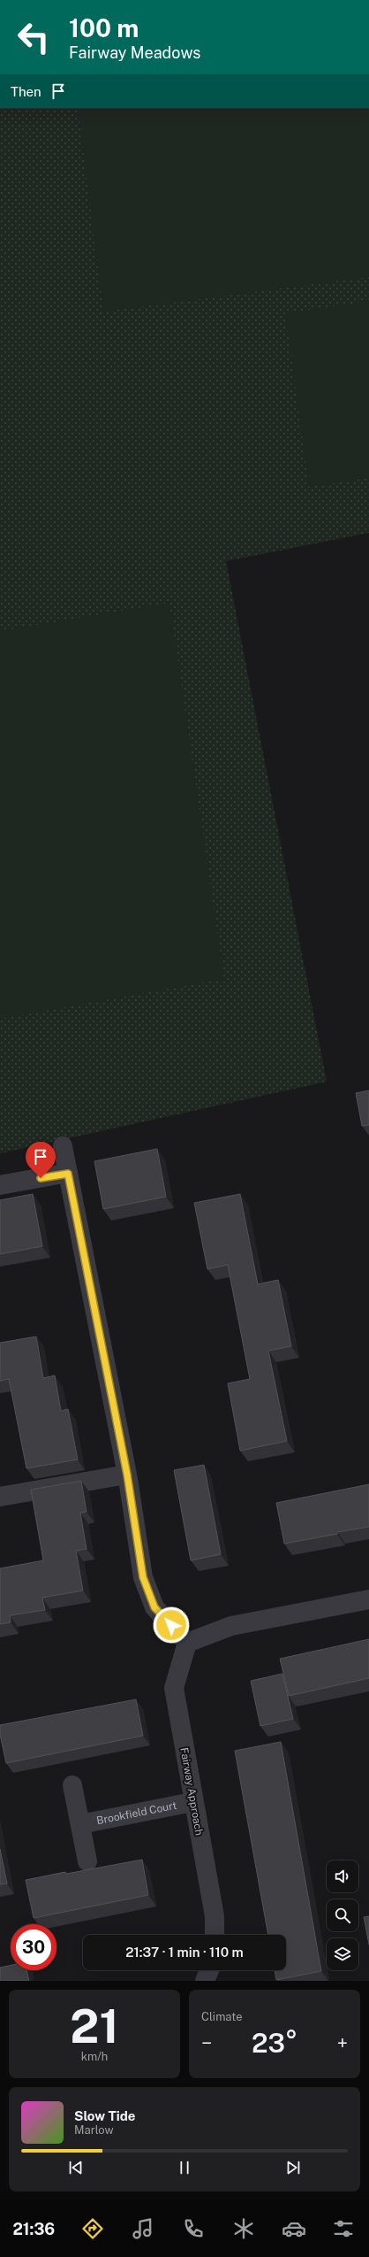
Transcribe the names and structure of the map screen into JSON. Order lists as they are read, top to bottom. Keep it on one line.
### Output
{"streets":{"street":["Fairway Approach","Brookfield Court"]},"crossings":[["Fairway Approach","Brookfield Court"]],"page":{"turn":["100 m","Fairway Meadows"],"then":"Then","limit":"30","trip":"21:37 · 1 min · 110 m","tile":[["21","km/h"],"Climate"],"heat":["−","23°","+"],"song":["Slow Tide","Marlow"],"tabs":"21:36"}}
